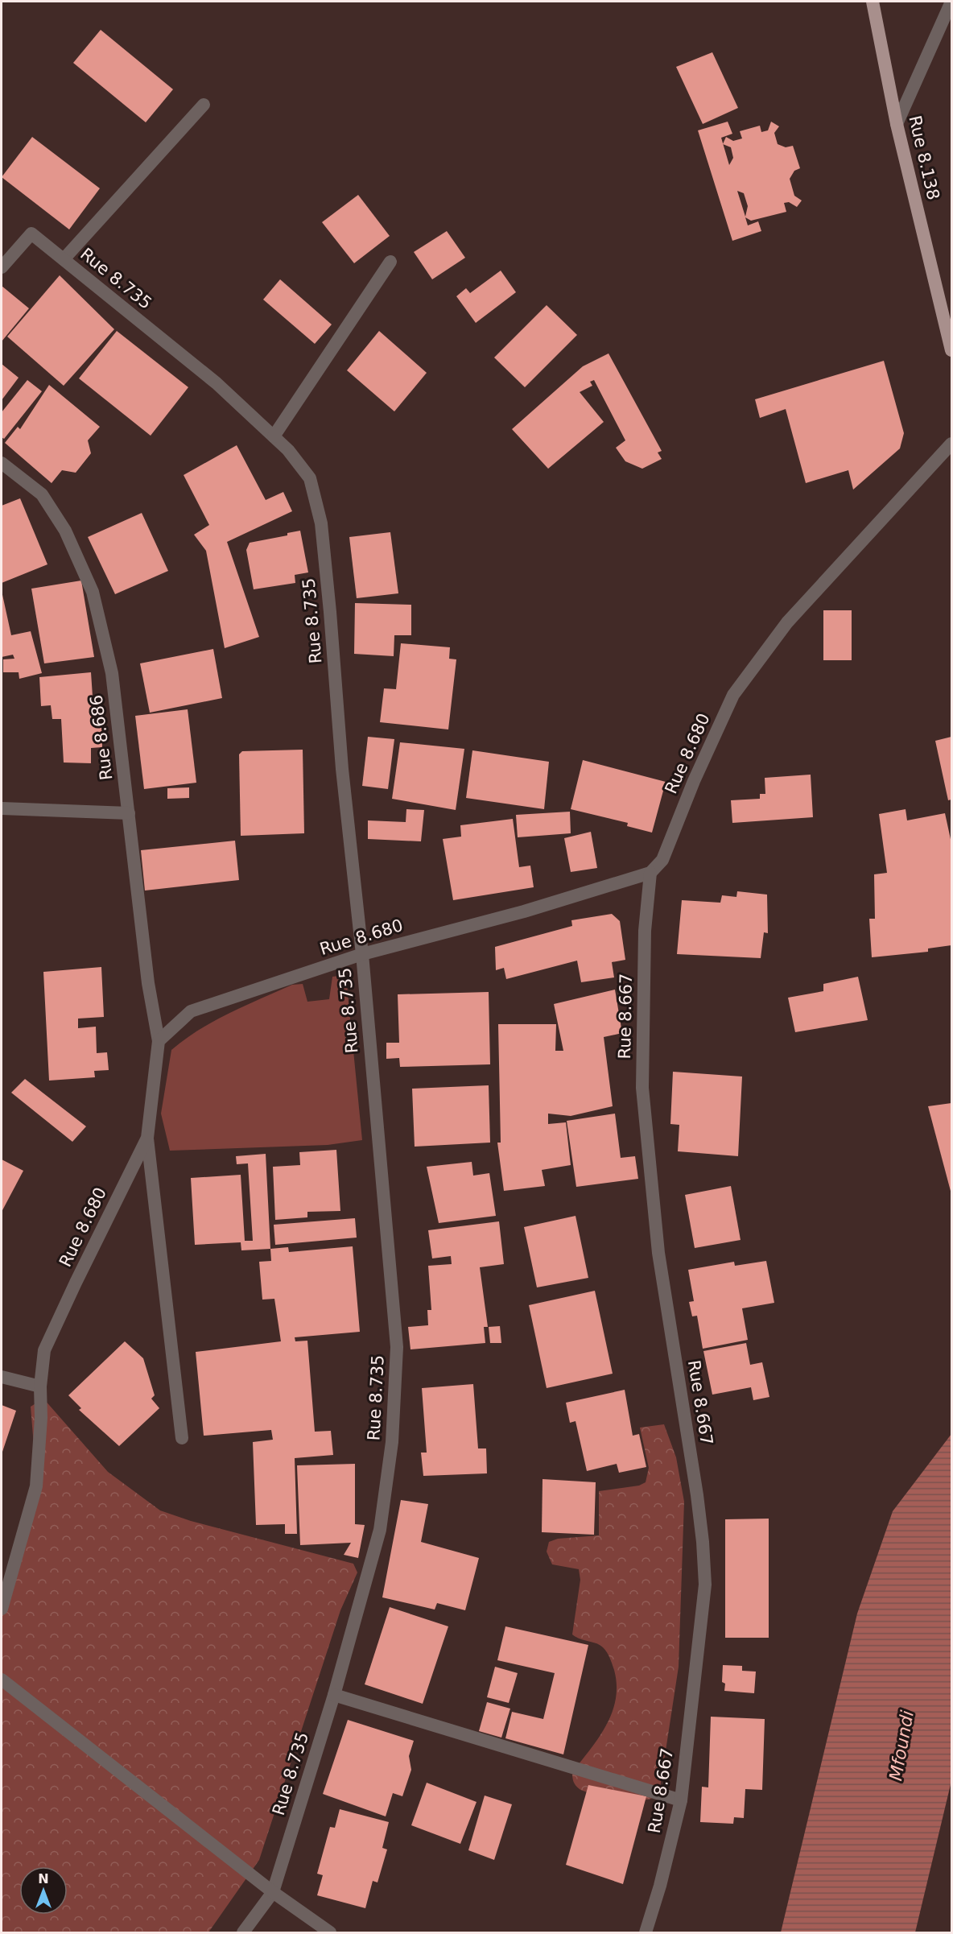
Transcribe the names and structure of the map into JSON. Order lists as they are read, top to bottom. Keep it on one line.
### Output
{"streets":{"main road":["Rue 8.138"],"street":["Rue 8.735","Rue 8.686","Rue 8.680","Rue 8.667"]},"crossings":[["Rue 8.735","Rue 8.680"],["Rue 8.686","Rue 8.680"],["Rue 8.680","Rue 8.667"]],"water":["Mfoundi"],"north":"top"}
